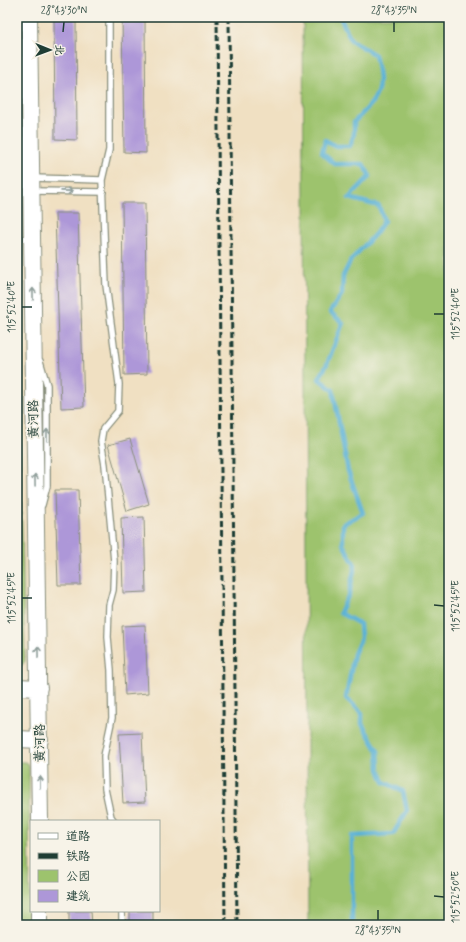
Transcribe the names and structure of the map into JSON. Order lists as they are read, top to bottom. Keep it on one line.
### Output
{"streets":{"main road":["黄河路"]},"one_way":["黄河路"],"legend":["道路","铁路","公园","建筑"],"north":"right","coordinates":["28°43'30\"N","28°43'35\"N","115°52'40\"E","115°52'45\"E","115°52'50\"E"]}
